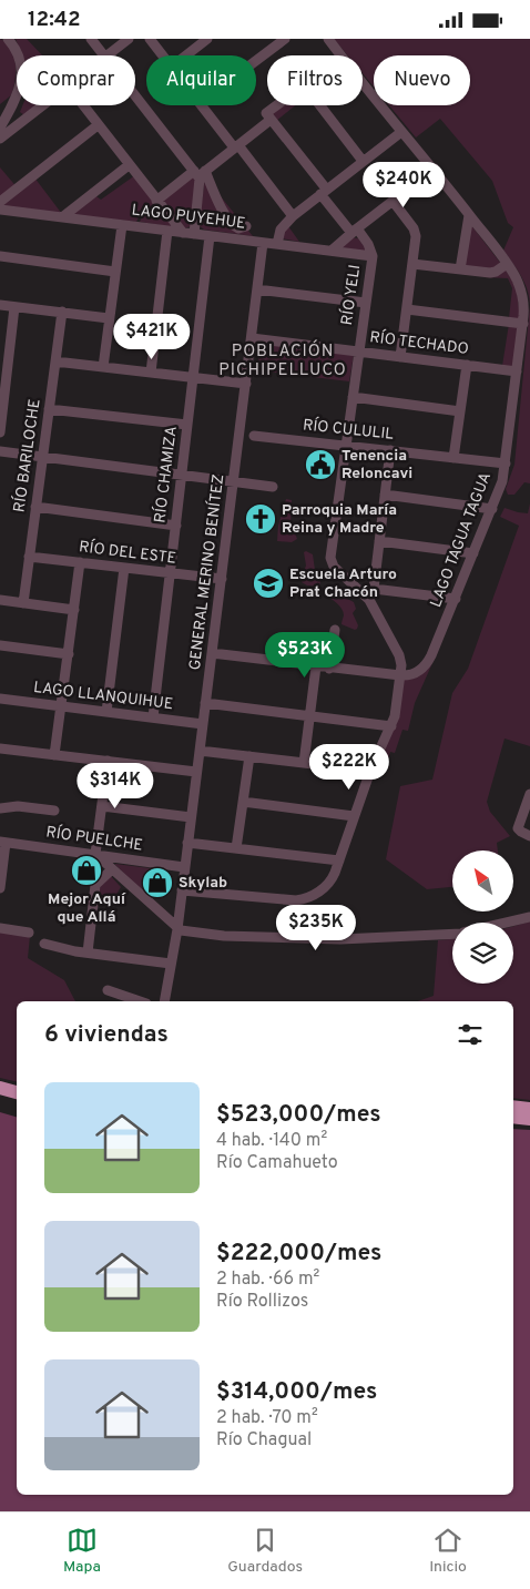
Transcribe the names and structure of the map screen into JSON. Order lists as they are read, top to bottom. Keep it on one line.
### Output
{"streets":{"street":["LAGO PUYEHUE","RÍO YELI","RÍO TECHADO","RÍO CULULIL","RÍO BARILOCHE","RÍO CHAMIZA","LAGO TAGUA TAGUA","RÍO DEL ESTE","GENERAL MERINO BENÍTEZ","LAGO LLANQUIHUE","RÍO PUELCHE"]},"crossings":[["LAGO PUYEHUE","RÍO YELI"],["LAGO PUYEHUE","RÍO CHAMIZA"],["LAGO PUYEHUE","GENERAL MERINO BENÍTEZ"],["RÍO YELI","RÍO TECHADO"],["RÍO YELI","RÍO CULULIL"],["RÍO TECHADO","LAGO TAGUA TAGUA"],["RÍO TECHADO","GENERAL MERINO BENÍTEZ"],["RÍO CULULIL","LAGO TAGUA TAGUA"],["RÍO BARILOCHE","RÍO DEL ESTE"],["RÍO CHAMIZA","RÍO DEL ESTE"],["RÍO CHAMIZA","LAGO LLANQUIHUE"],["RÍO DEL ESTE","GENERAL MERINO BENÍTEZ"],["GENERAL MERINO BENÍTEZ","LAGO LLANQUIHUE"],["GENERAL MERINO BENÍTEZ","RÍO PUELCHE"]],"districts":["POBLACIÓN PICHIPELLUCO"],"places":{"public building":["Tenencia Reloncavi"],"church":["Parroquia María Reina y Madre"],"school or university":["Escuela Arturo Prat Chacón"],"shop":["Mejor Aquí que Allá","Skylab"]},"north":"top left","page":{"status":"12:42","chip":["Comprar","Alquilar","Filtros","Nuevo"],"price":["$240K","$421K","$523K","$222K","$314K","$235K"],"heading":"6 viviendas","list":[{"name":"$523,000/mes","note":"4 hab. · 140 m² · Río Camahueto"},{"name":"$222,000/mes","note":"2 hab. · 66 m² · Río Rollizos"},{"name":"$314,000/mes","note":"2 hab. · 70 m² · Río Chagual"}],"tabs":["Mapa","Guardados","Inicio"]}}
